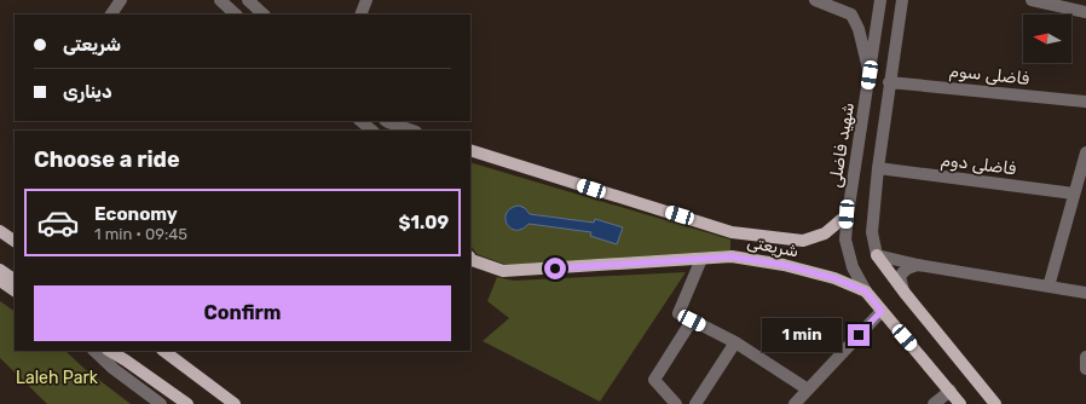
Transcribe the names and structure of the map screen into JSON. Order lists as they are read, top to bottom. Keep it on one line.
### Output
{"streets":{"main road":["شریعتی"],"street":["فاضلی سوم","شهید فاضلی","فاضلی دوم"]},"crossings":[["شهید فاضلی","شریعتی"]],"parks":["Laleh Park"],"north":"left","page":{"banner":["شریعتی","دیناری"],"heading":"Choose a ride","list":[{"name":"Economy","note":"1 min · 09:45","value":"$1.09"}],"buttons":"Confirm","bubble":"1 min"}}
